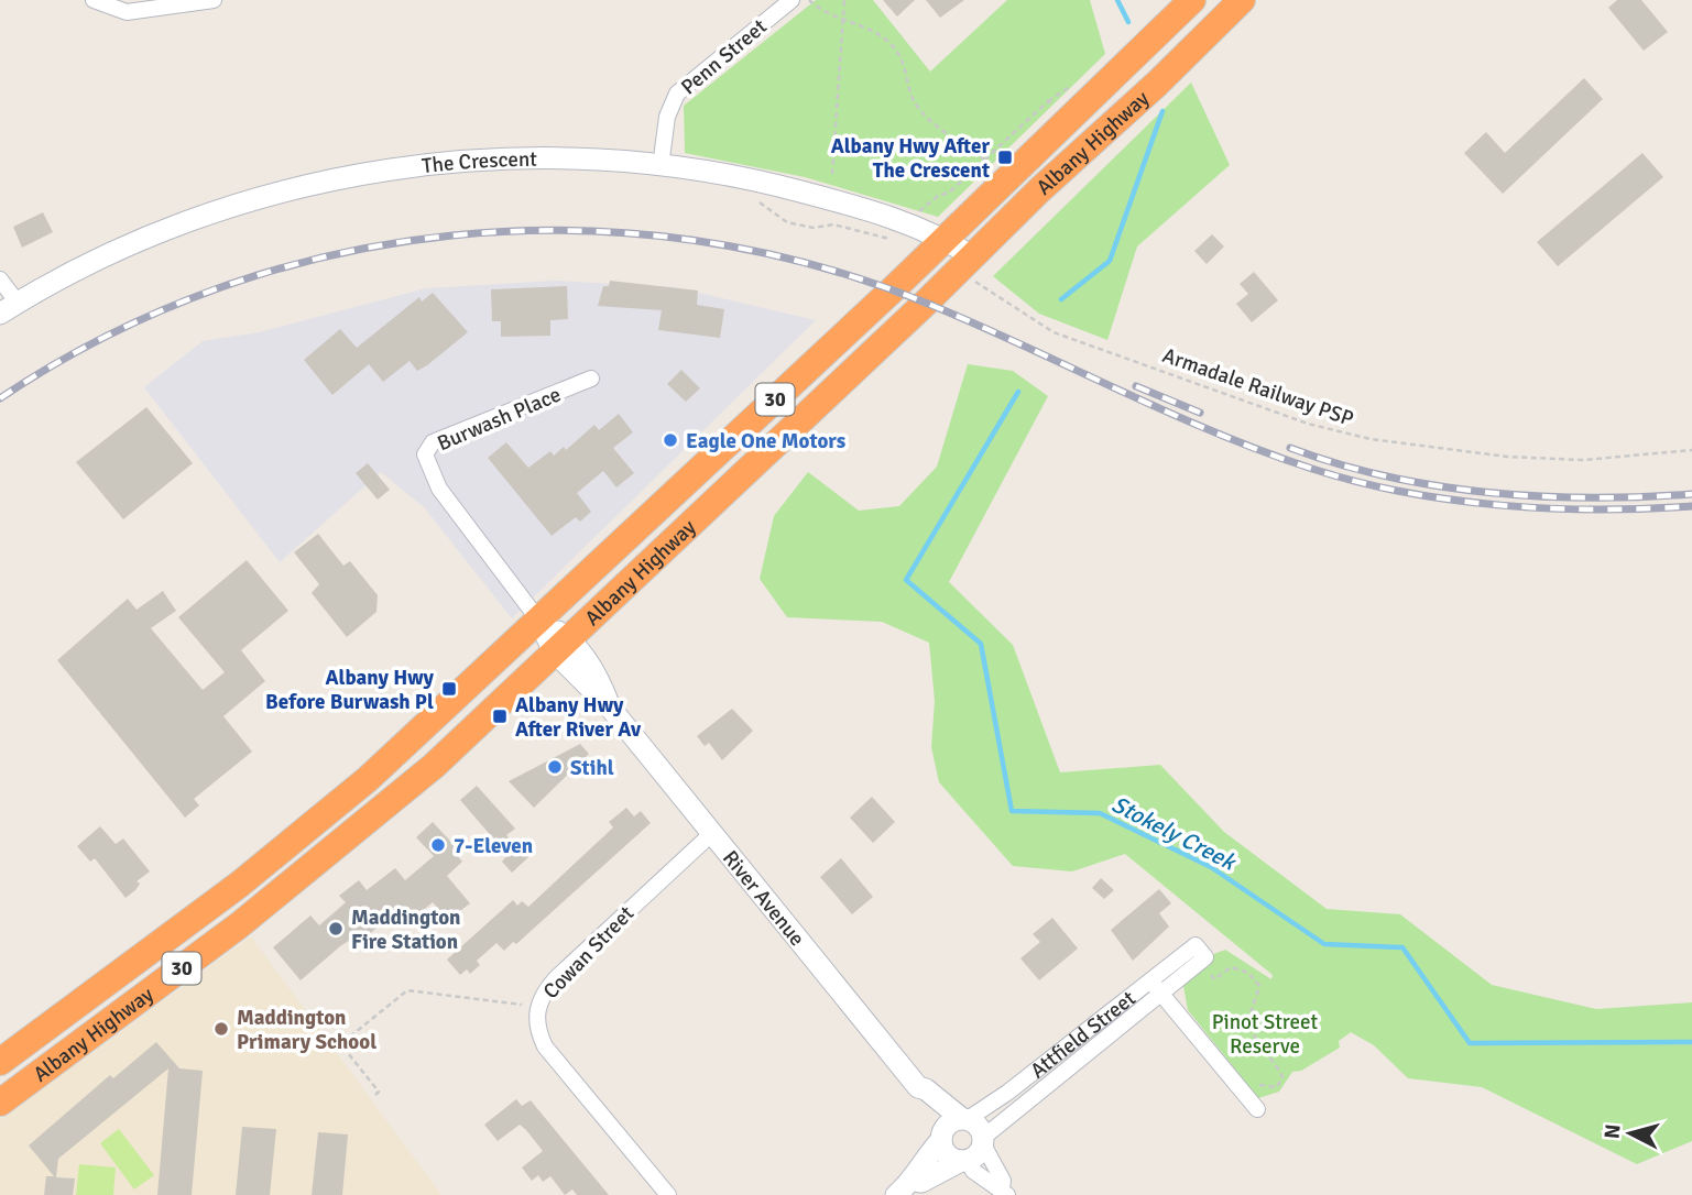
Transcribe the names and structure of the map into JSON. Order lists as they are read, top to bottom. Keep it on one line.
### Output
{"streets":{"highway":["Albany Highway","30"],"main road":["The Crescent","River Avenue"],"street":["Penn Street","Burwash Place","Cowan Street","Attfield Street"],"path":["Armadale Railway PSP"]},"crossings":[["Penn Street","The Crescent"],["Albany Highway","The Crescent"],["Albany Highway","Armadale Railway PSP"],["Albany Highway","Burwash Place"],["Albany Highway","River Avenue"],["The Crescent","Armadale Railway PSP"],["River Avenue","Cowan Street"],["River Avenue","Attfield Street"]],"water":["Stokely Creek"],"parks":["Pinot Street Reserve"],"places":{"transit":["Albany Hwy After The Crescent","Albany Hwy Before Burwash Pl","Albany Hwy After River Av"],"other":["Eagle One Motors","Stihl","7-Eleven","Maddington Fire Station","Maddington Primary School"]},"north":"left"}
